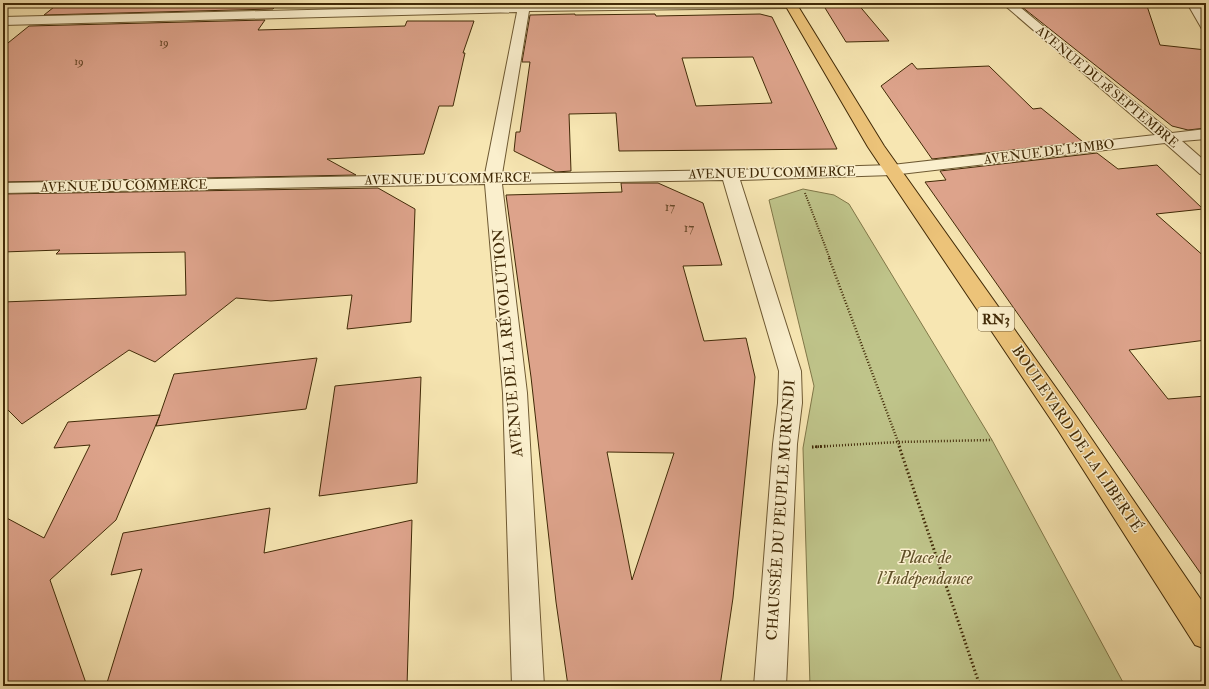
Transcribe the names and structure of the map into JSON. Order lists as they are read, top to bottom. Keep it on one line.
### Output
{"streets":{"highway":["RN3","BOULEVARD DE LA LIBERTÉ"],"street":["AVENUE DU 18 SEPTEMBRE","AVENUE DE L'IMBO","AVENUE DU COMMERCE","AVENUE DE LA RÉVOLUTION","CHAUSSÉE DU PEUPLE MURUNDI"]},"crossings":[["AVENUE DU 18 SEPTEMBRE","AVENUE DE L'IMBO"],["AVENUE DE L'IMBO","AVENUE DU COMMERCE"],["AVENUE DE L'IMBO","BOULEVARD DE LA LIBERTÉ"],["AVENUE DU COMMERCE","AVENUE DE LA RÉVOLUTION"],["AVENUE DU COMMERCE","BOULEVARD DE LA LIBERTÉ"],["AVENUE DU COMMERCE","CHAUSSÉE DU PEUPLE MURUNDI"]],"parks":["Place de l'Indépendance"],"house_numbers":["19","19","17","17"]}
